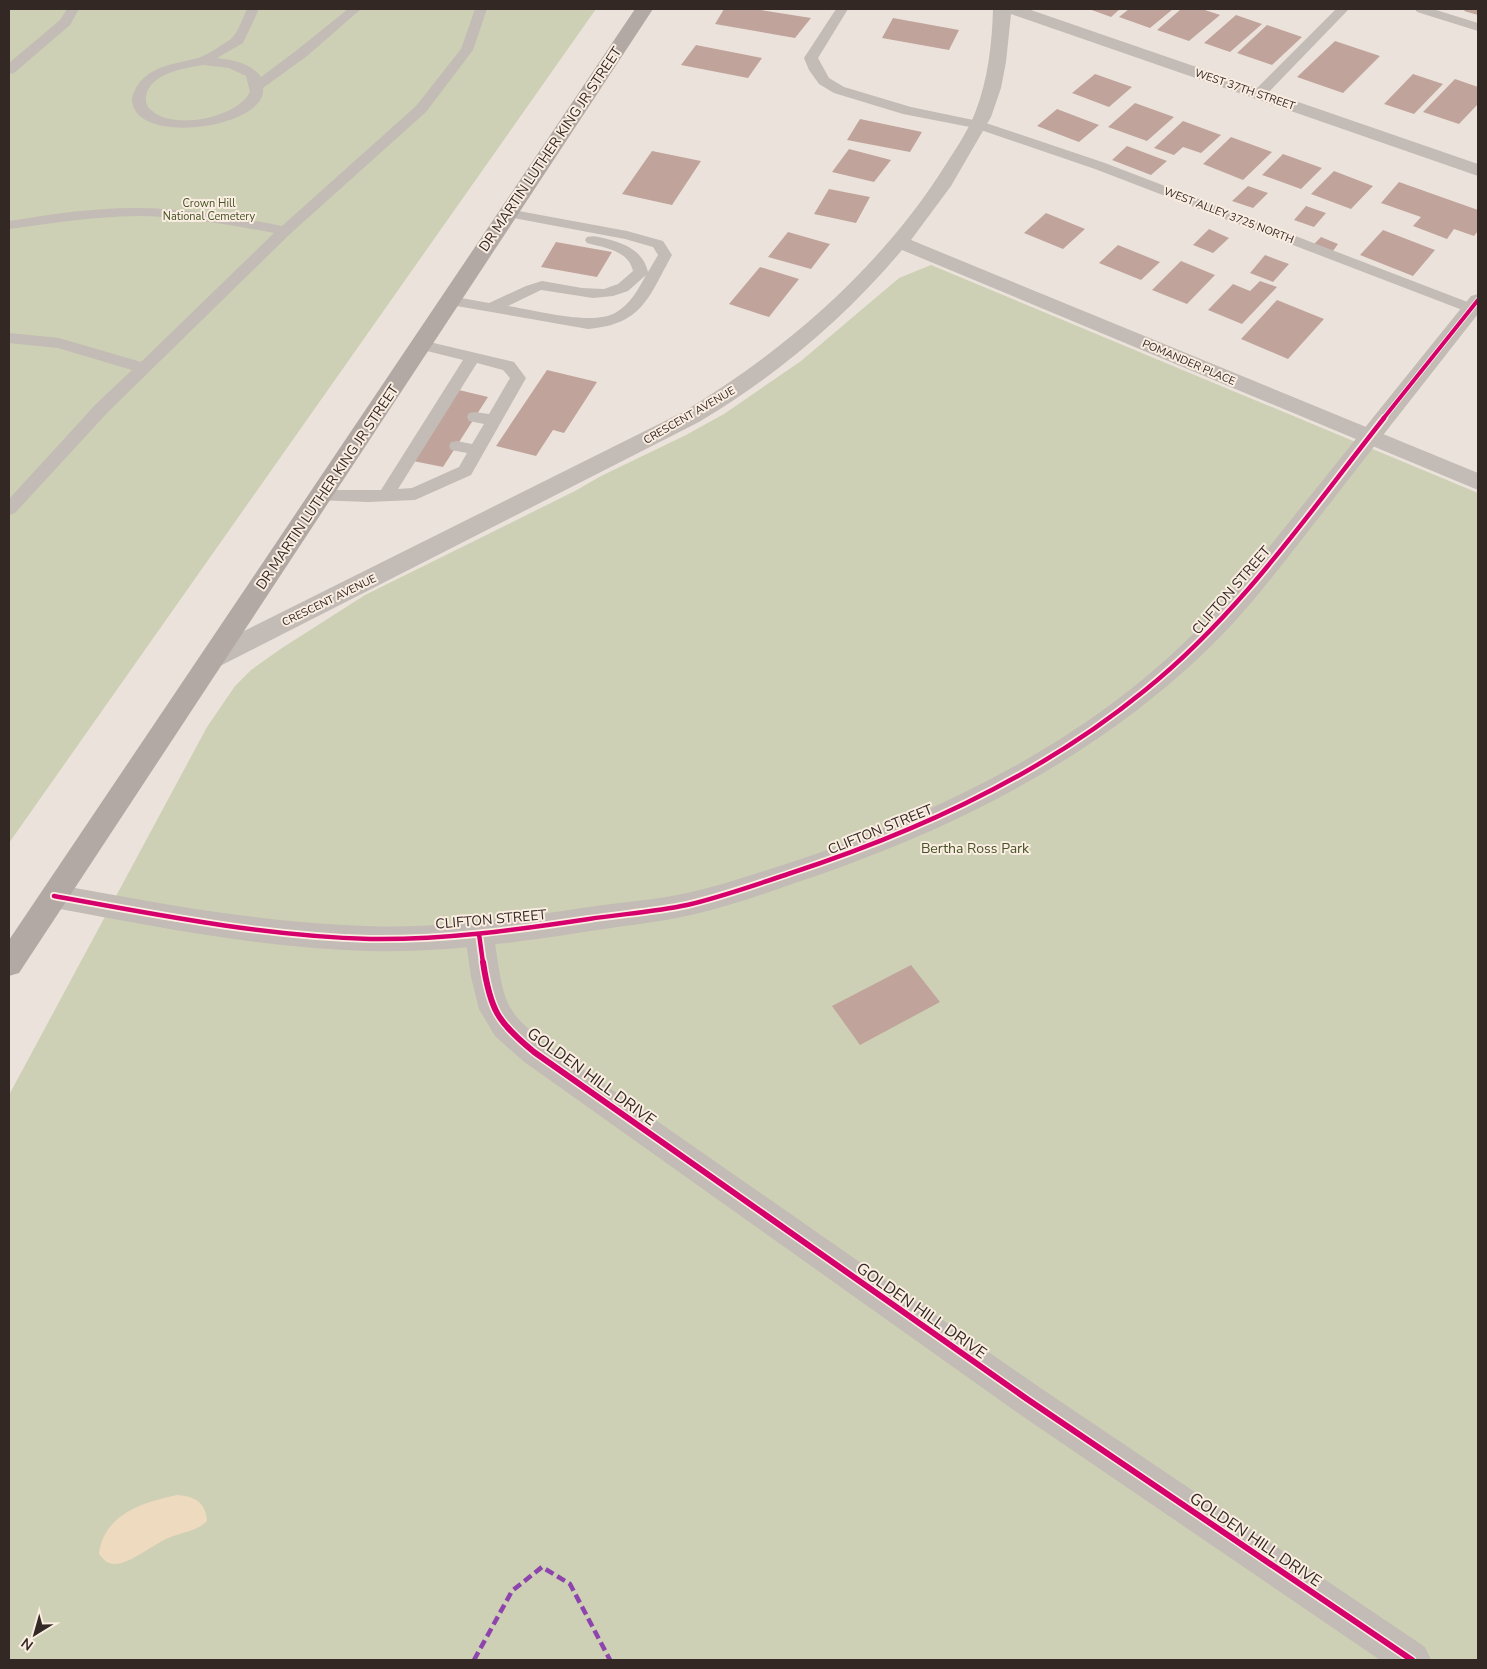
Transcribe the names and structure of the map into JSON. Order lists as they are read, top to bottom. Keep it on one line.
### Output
{"streets":{"main road":["DR MARTIN LUTHER KING JR STREET"],"street":["WEST 37TH STREET","POMANDER PLACE","CRESCENT AVENUE","CLIFTON STREET","GOLDEN HILL DRIVE"],"lane":["WEST ALLEY 3725 NORTH"]},"crossings":[["DR MARTIN LUTHER KING JR STREET","CRESCENT AVENUE"],["DR MARTIN LUTHER KING JR STREET","CLIFTON STREET"],["WEST ALLEY 3725 NORTH","CRESCENT AVENUE"],["WEST ALLEY 3725 NORTH","CLIFTON STREET"],["POMANDER PLACE","CRESCENT AVENUE"],["POMANDER PLACE","CLIFTON STREET"],["CLIFTON STREET","GOLDEN HILL DRIVE"]],"parks":["Crown Hill National Cemetery","Bertha Ross Park"],"north":"bottom left"}
